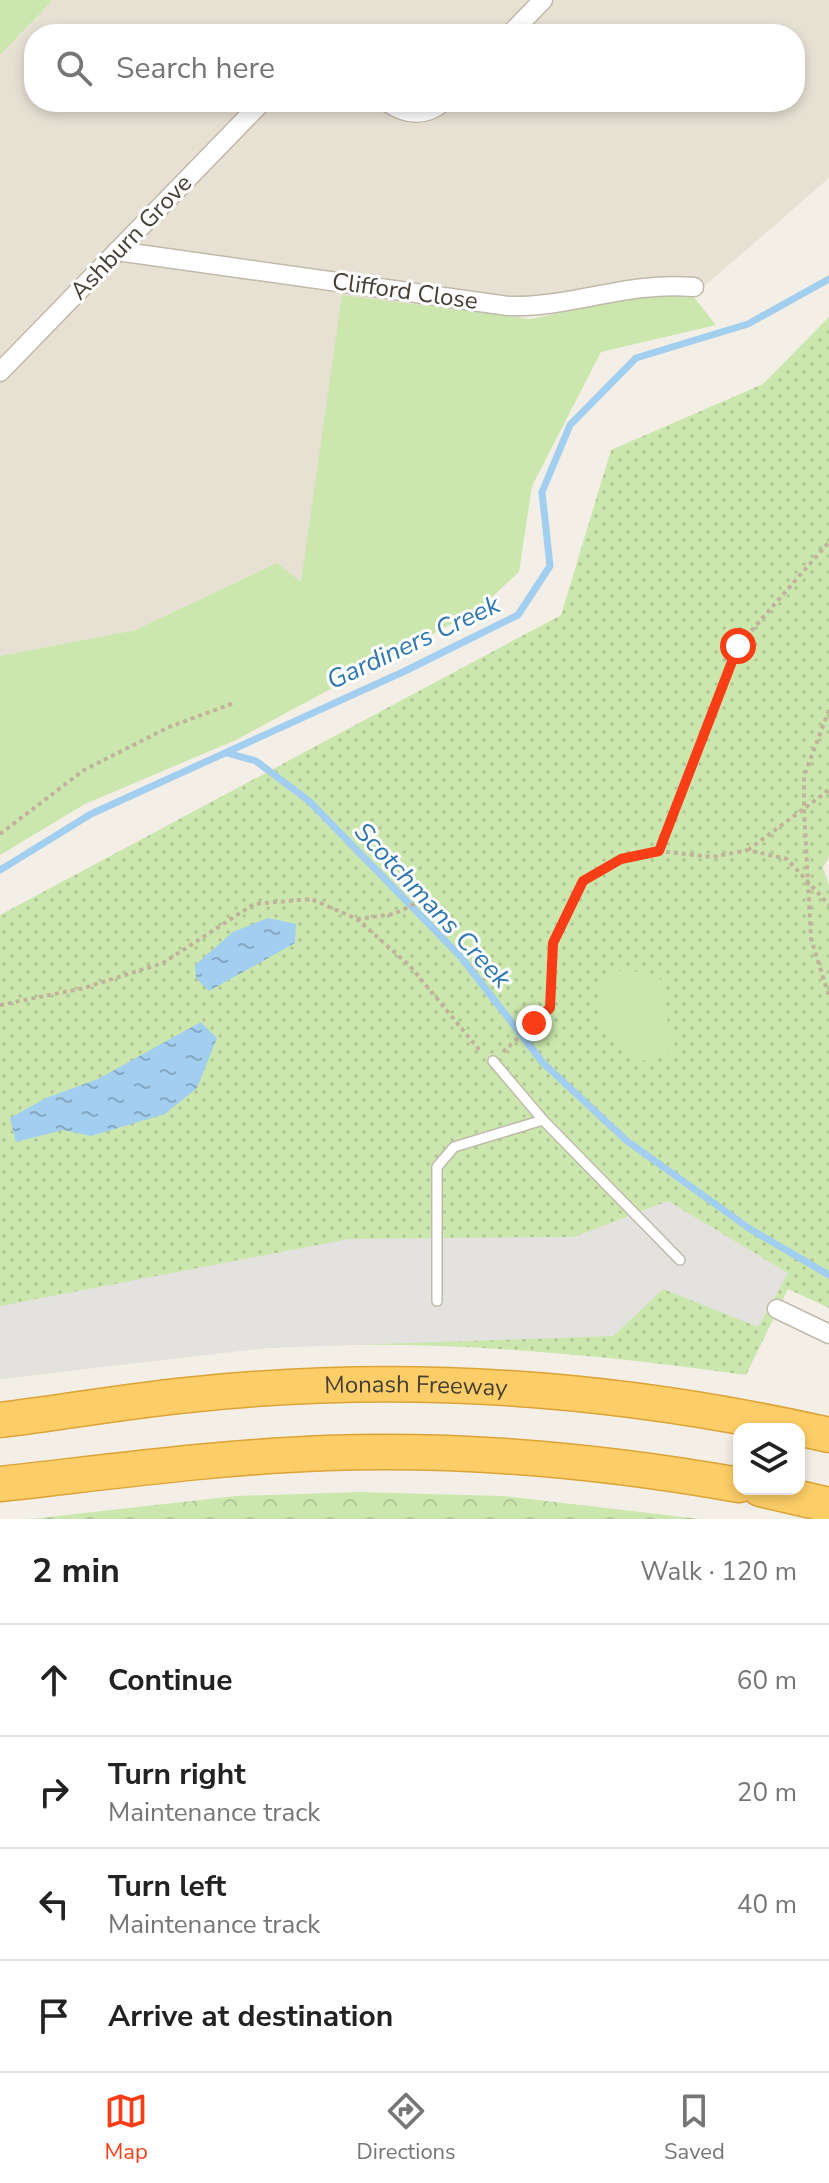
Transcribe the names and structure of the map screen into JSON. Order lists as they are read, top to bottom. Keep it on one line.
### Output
{"streets":{"highway":["Monash Freeway"],"street":["Ashburn Grove","Clifford Close"]},"crossings":[["Ashburn Grove","Clifford Close"]],"water":["Gardiners Creek","Scotchmans Creek"],"page":{"search":"Search here","heading":["2 min","Walk · 120 m"],"list":[["Continue","60 m"],["Turn right","Maintenance track","20 m"],["Turn left","Maintenance track","40 m"],"Arrive at destination"],"nav":["Map","Directions","Saved"]}}
